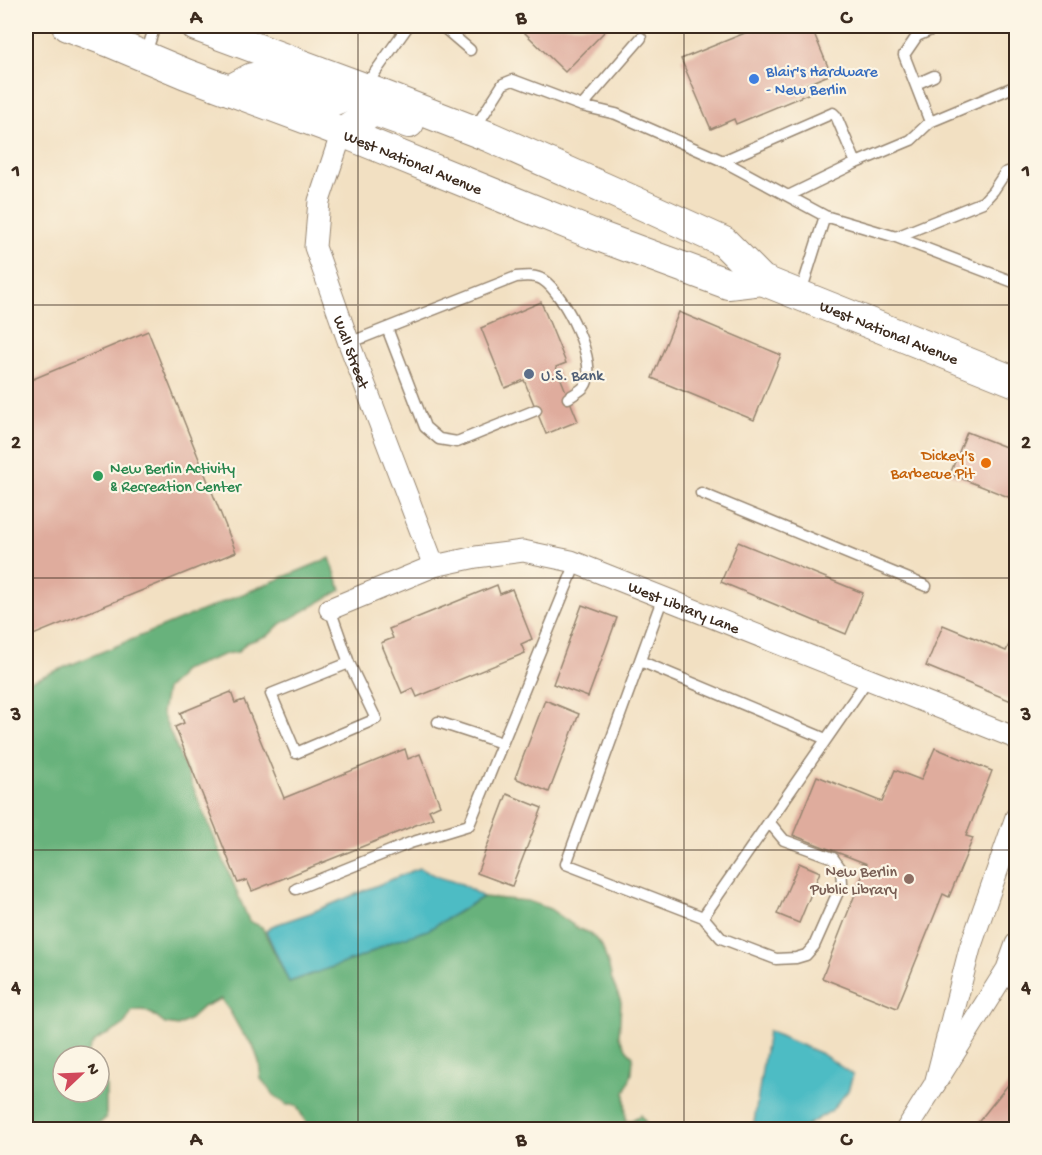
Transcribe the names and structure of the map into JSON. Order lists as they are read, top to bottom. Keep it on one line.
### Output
{"streets":{"main road":["West National Avenue"],"street":["Wall Street","West Library Lane"]},"crossings":[["West National Avenue","Wall Street"],["Wall Street","West Library Lane"]],"places":["Blair's Hardware - New Berlin","U.S. Bank","Dickey's Barbecue Pit","New Berlin Activity & Recreation Center","New Berlin Public Library"],"north":"top right","grid":{"columns":["A","B","C"],"rows":["1","2","3","4"]}}
